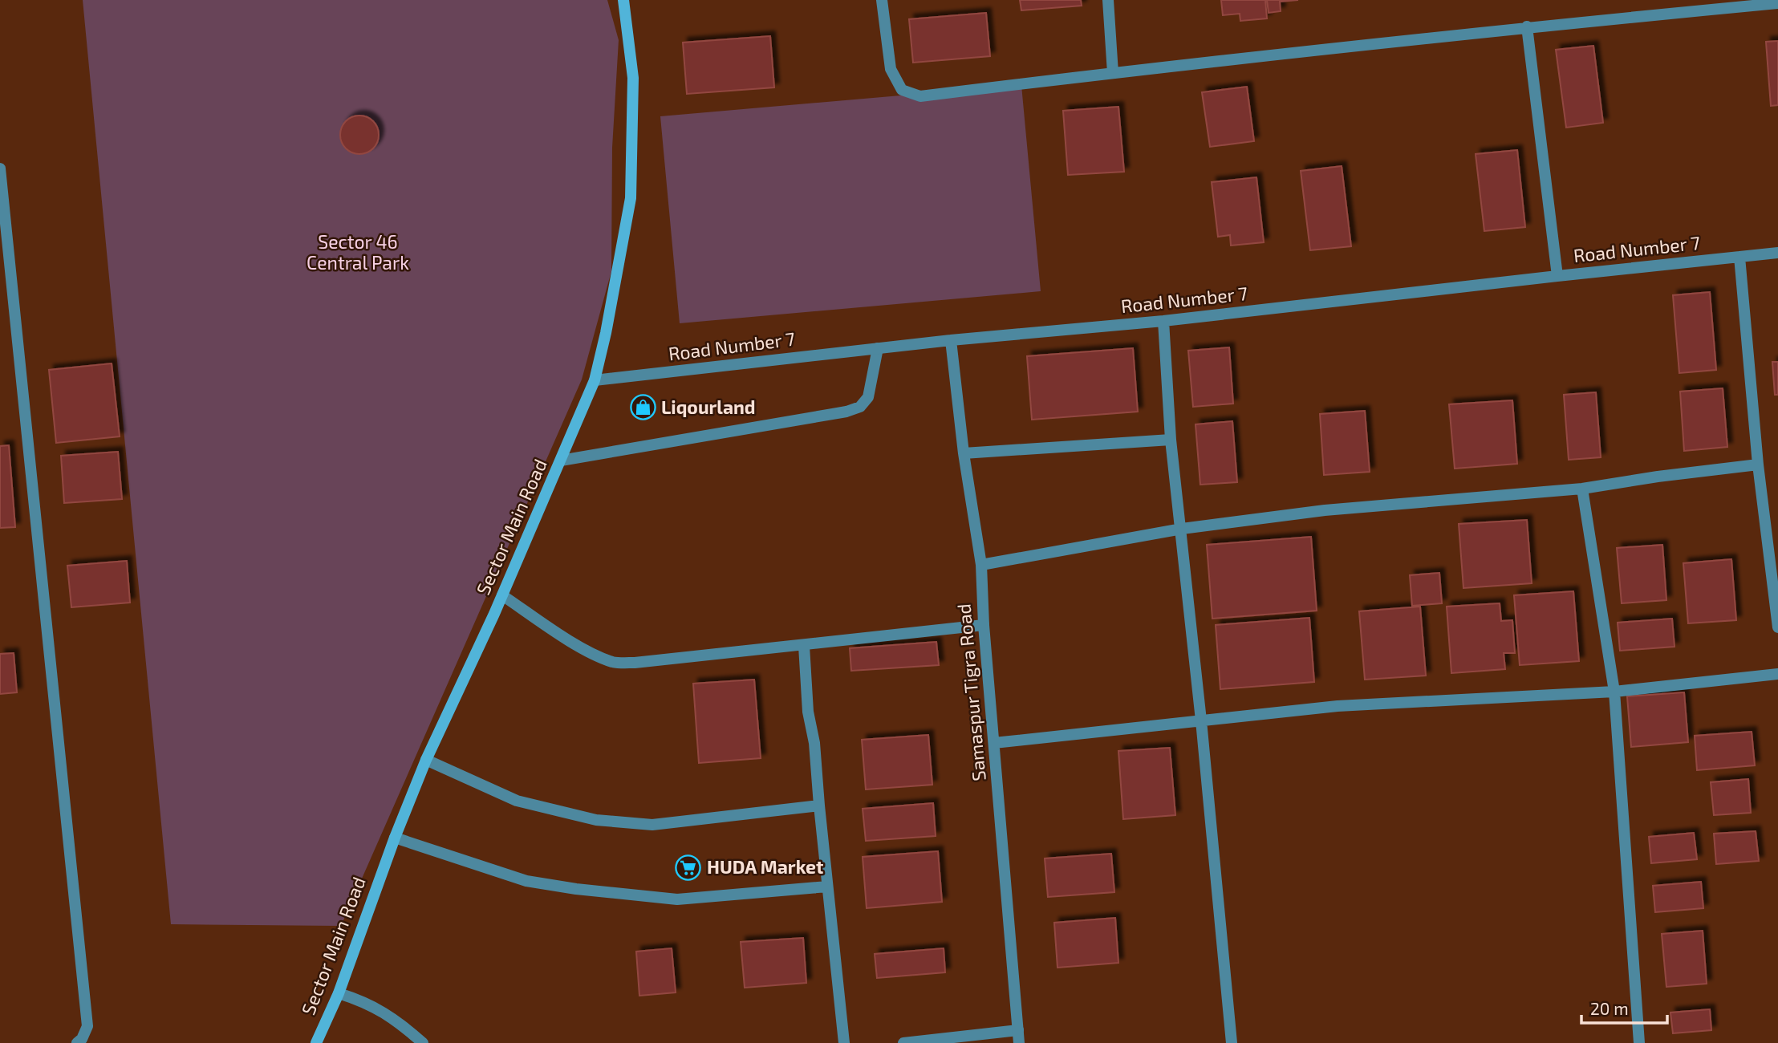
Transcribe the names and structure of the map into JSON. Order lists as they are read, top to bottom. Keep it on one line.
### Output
{"streets":{"street":["Road Number 7","Sector Main Road","Samaspur Tigra Road"]},"crossings":[["Road Number 7","Sector Main Road"],["Road Number 7","Samaspur Tigra Road"]],"parks":["Sector 46 Central Park"],"places":{"shop":["Liqourland"],"supermarket":["HUDA Market"]},"scale_bar":"20 m"}
